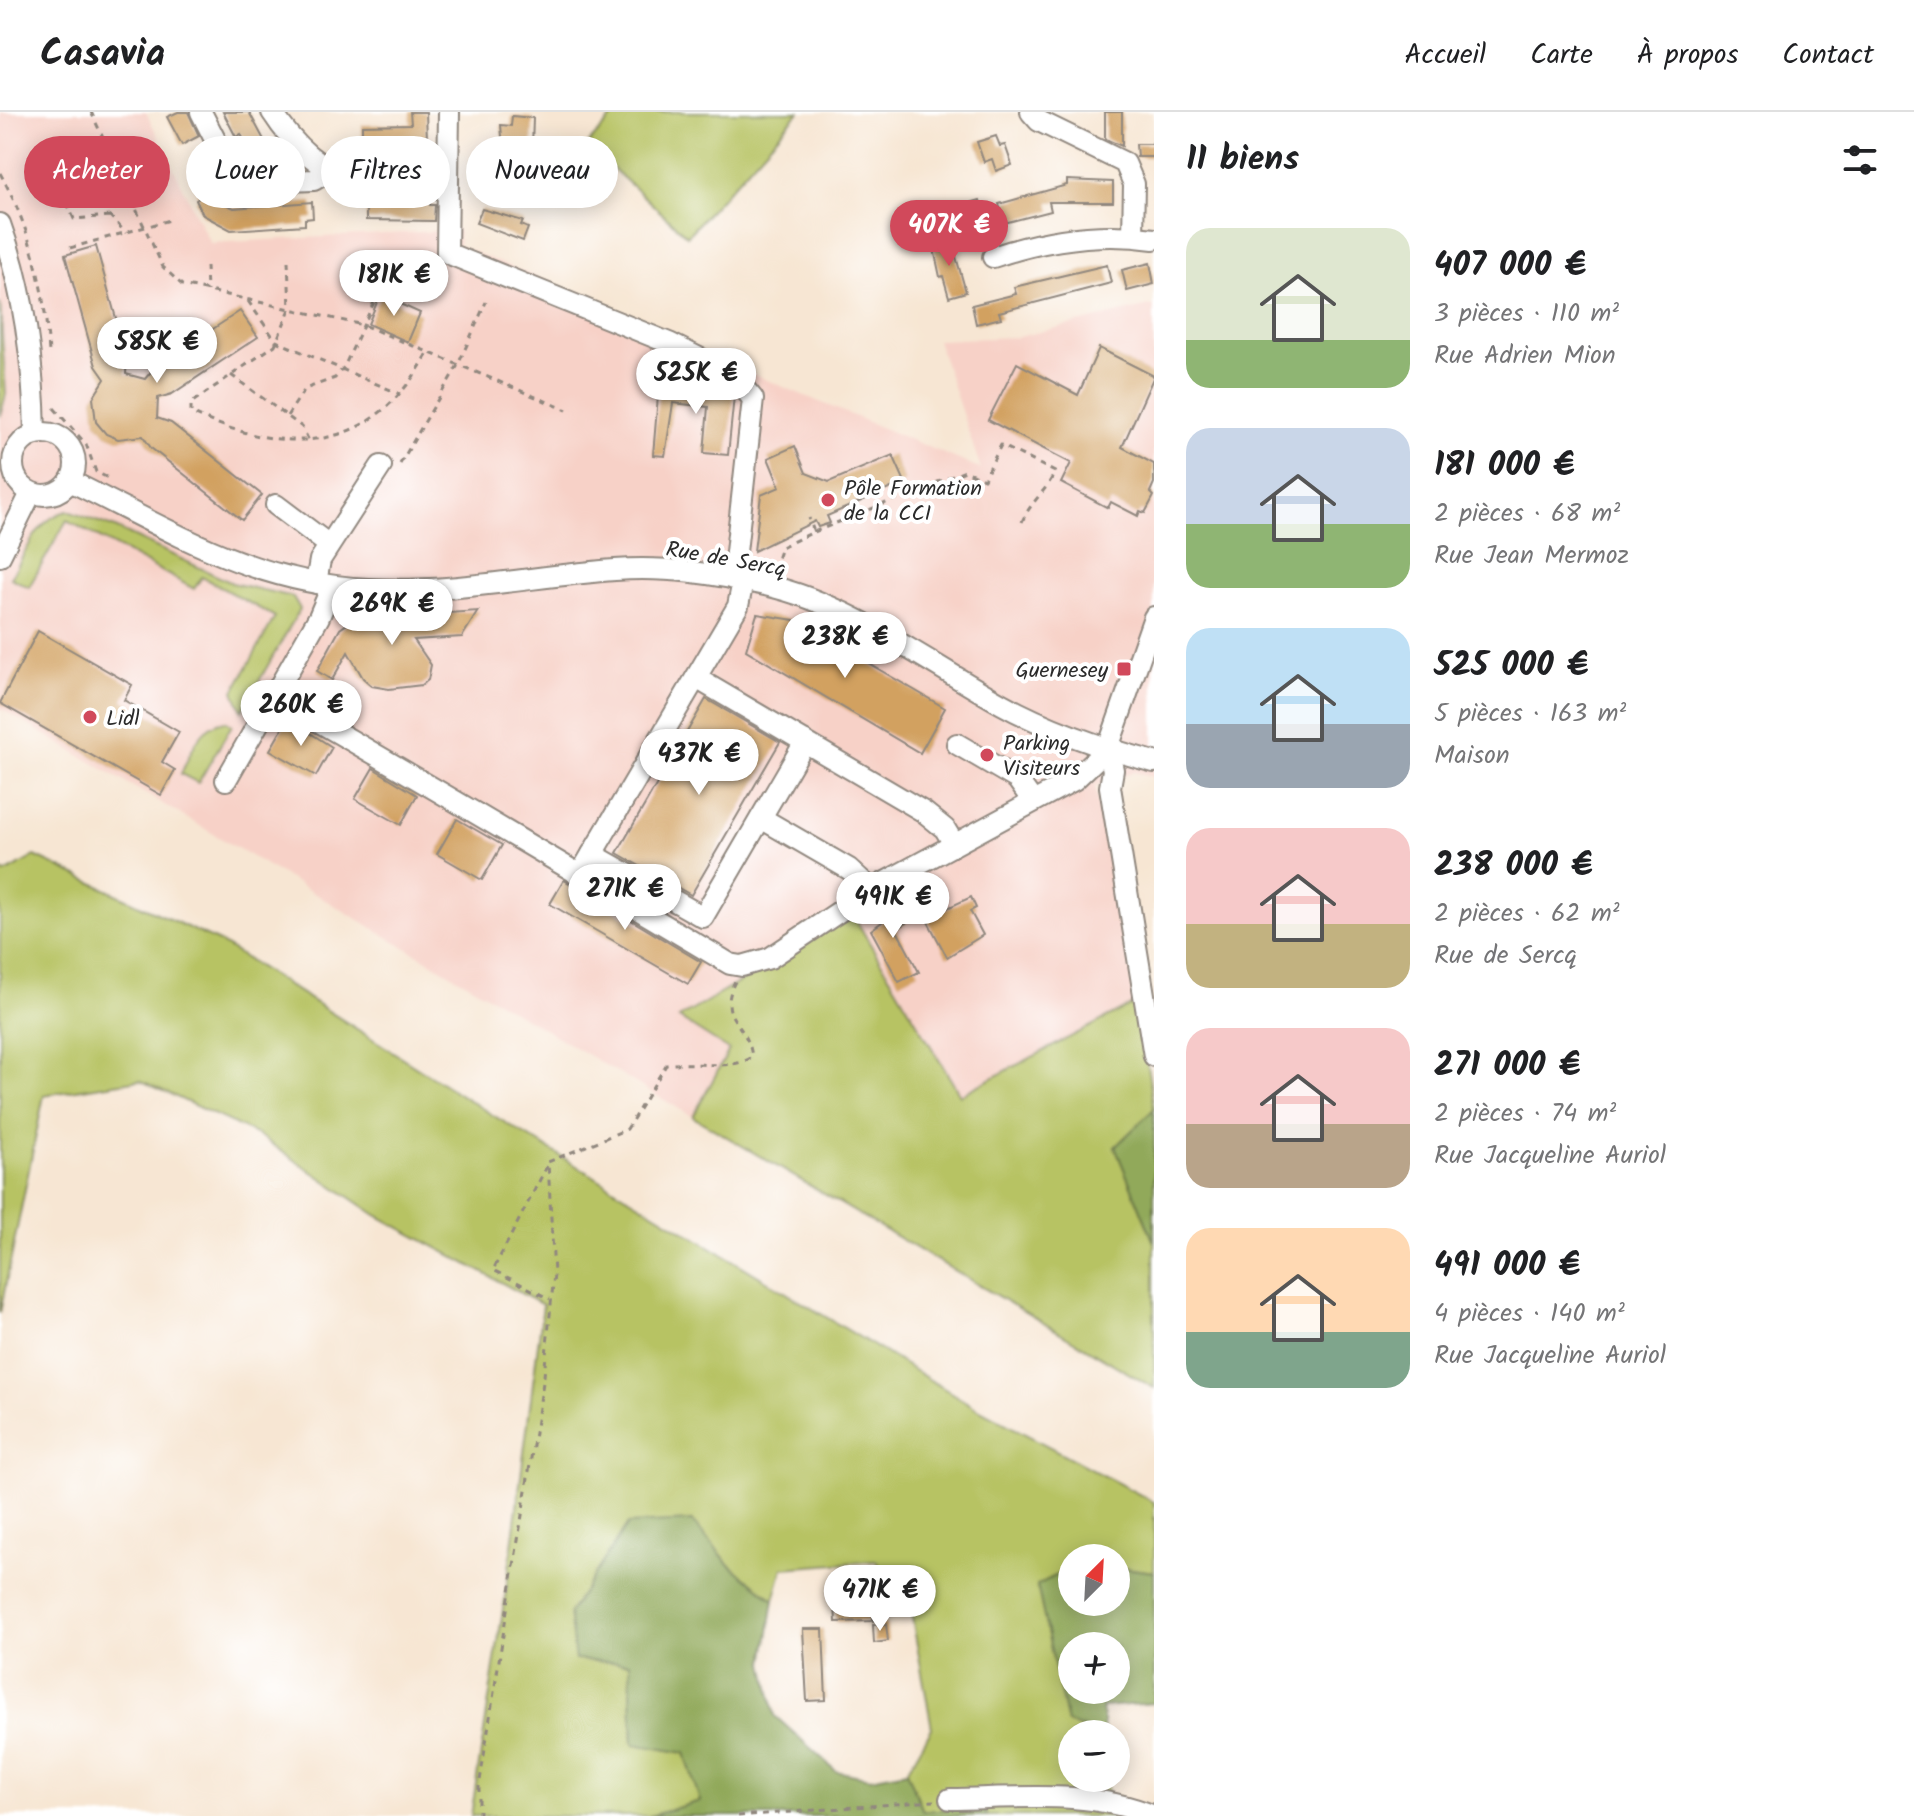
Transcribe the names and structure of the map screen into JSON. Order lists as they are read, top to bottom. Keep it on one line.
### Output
{"streets":{"street":["Rue de Sercq"]},"places":{"other":["Pôle Formation de la CCI","Lidl","Parking Visiteurs"],"transit":["Guernesey"]},"north":"top right","page":{"header":"Casavia","nav":["Accueil","Carte","À propos","Contact"],"heading":"11 biens","chip":["Acheter","Louer","Filtres","Nouveau"],"price":["407K €","181K €","585K €","525K €","269K €","238K €","260K €","437K €","271K €","491K €","471K €"],"list":[{"name":"407 000 €","note":"3 pièces · 110 m² · Rue Adrien Mion"},{"name":"181 000 €","note":"2 pièces · 68 m² · Rue Jean Mermoz"},{"name":"525 000 €","note":"5 pièces · 163 m² · Maison"},{"name":"238 000 €","note":"2 pièces · 62 m² · Rue de Sercq"},{"name":"271 000 €","note":"2 pièces · 74 m² · Rue Jacqueline Auriol"},{"name":"491 000 €","note":"4 pièces · 140 m² · Rue Jacqueline Auriol"}],"map_buttons":["+","−"]}}
